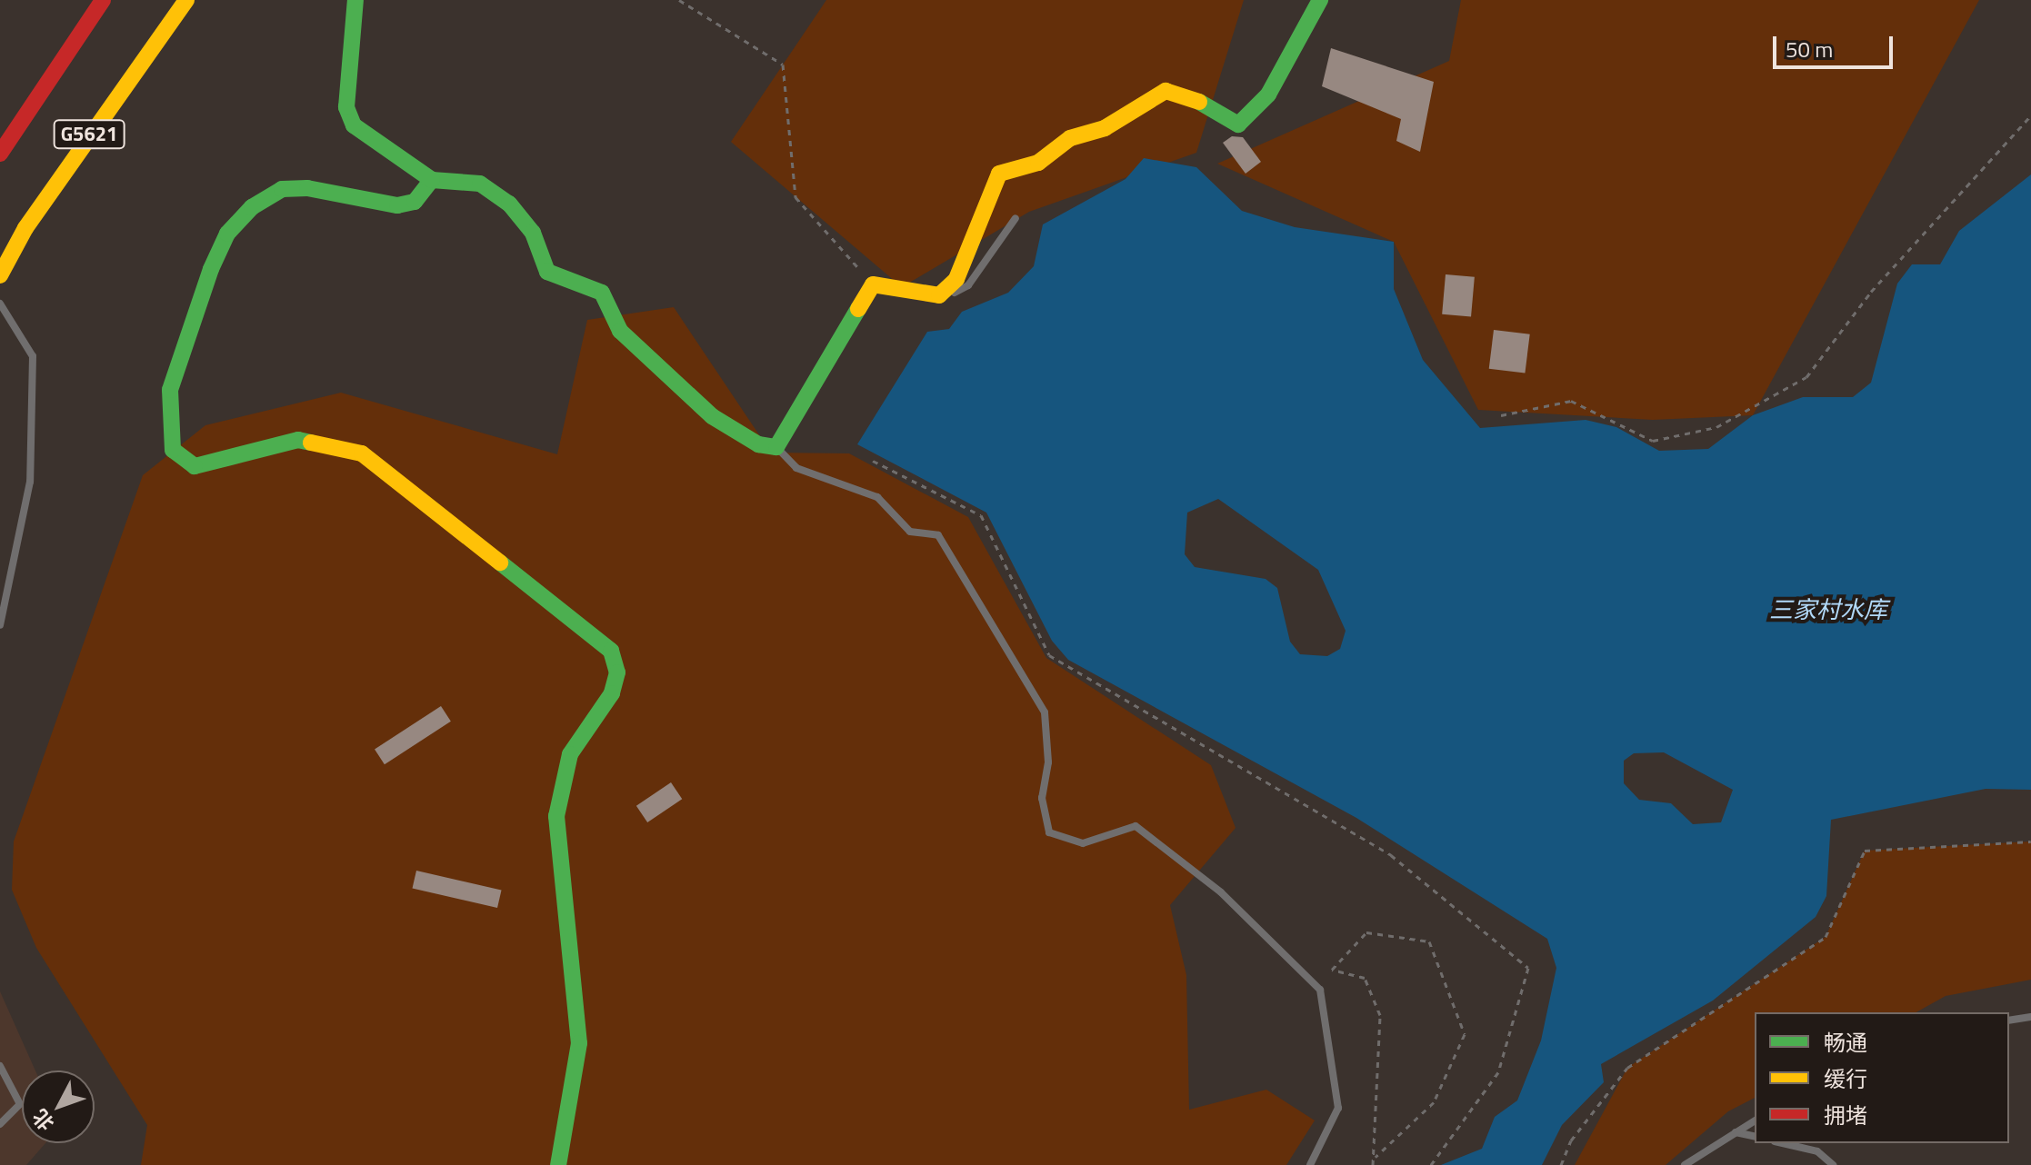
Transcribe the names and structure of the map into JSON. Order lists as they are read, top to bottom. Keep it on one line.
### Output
{"streets":{"main road":["G5621"]},"water":["三家村水库"],"legend":["畅通","缓行","拥堵"],"scale_bar":"50 m","north":"bottom left"}
